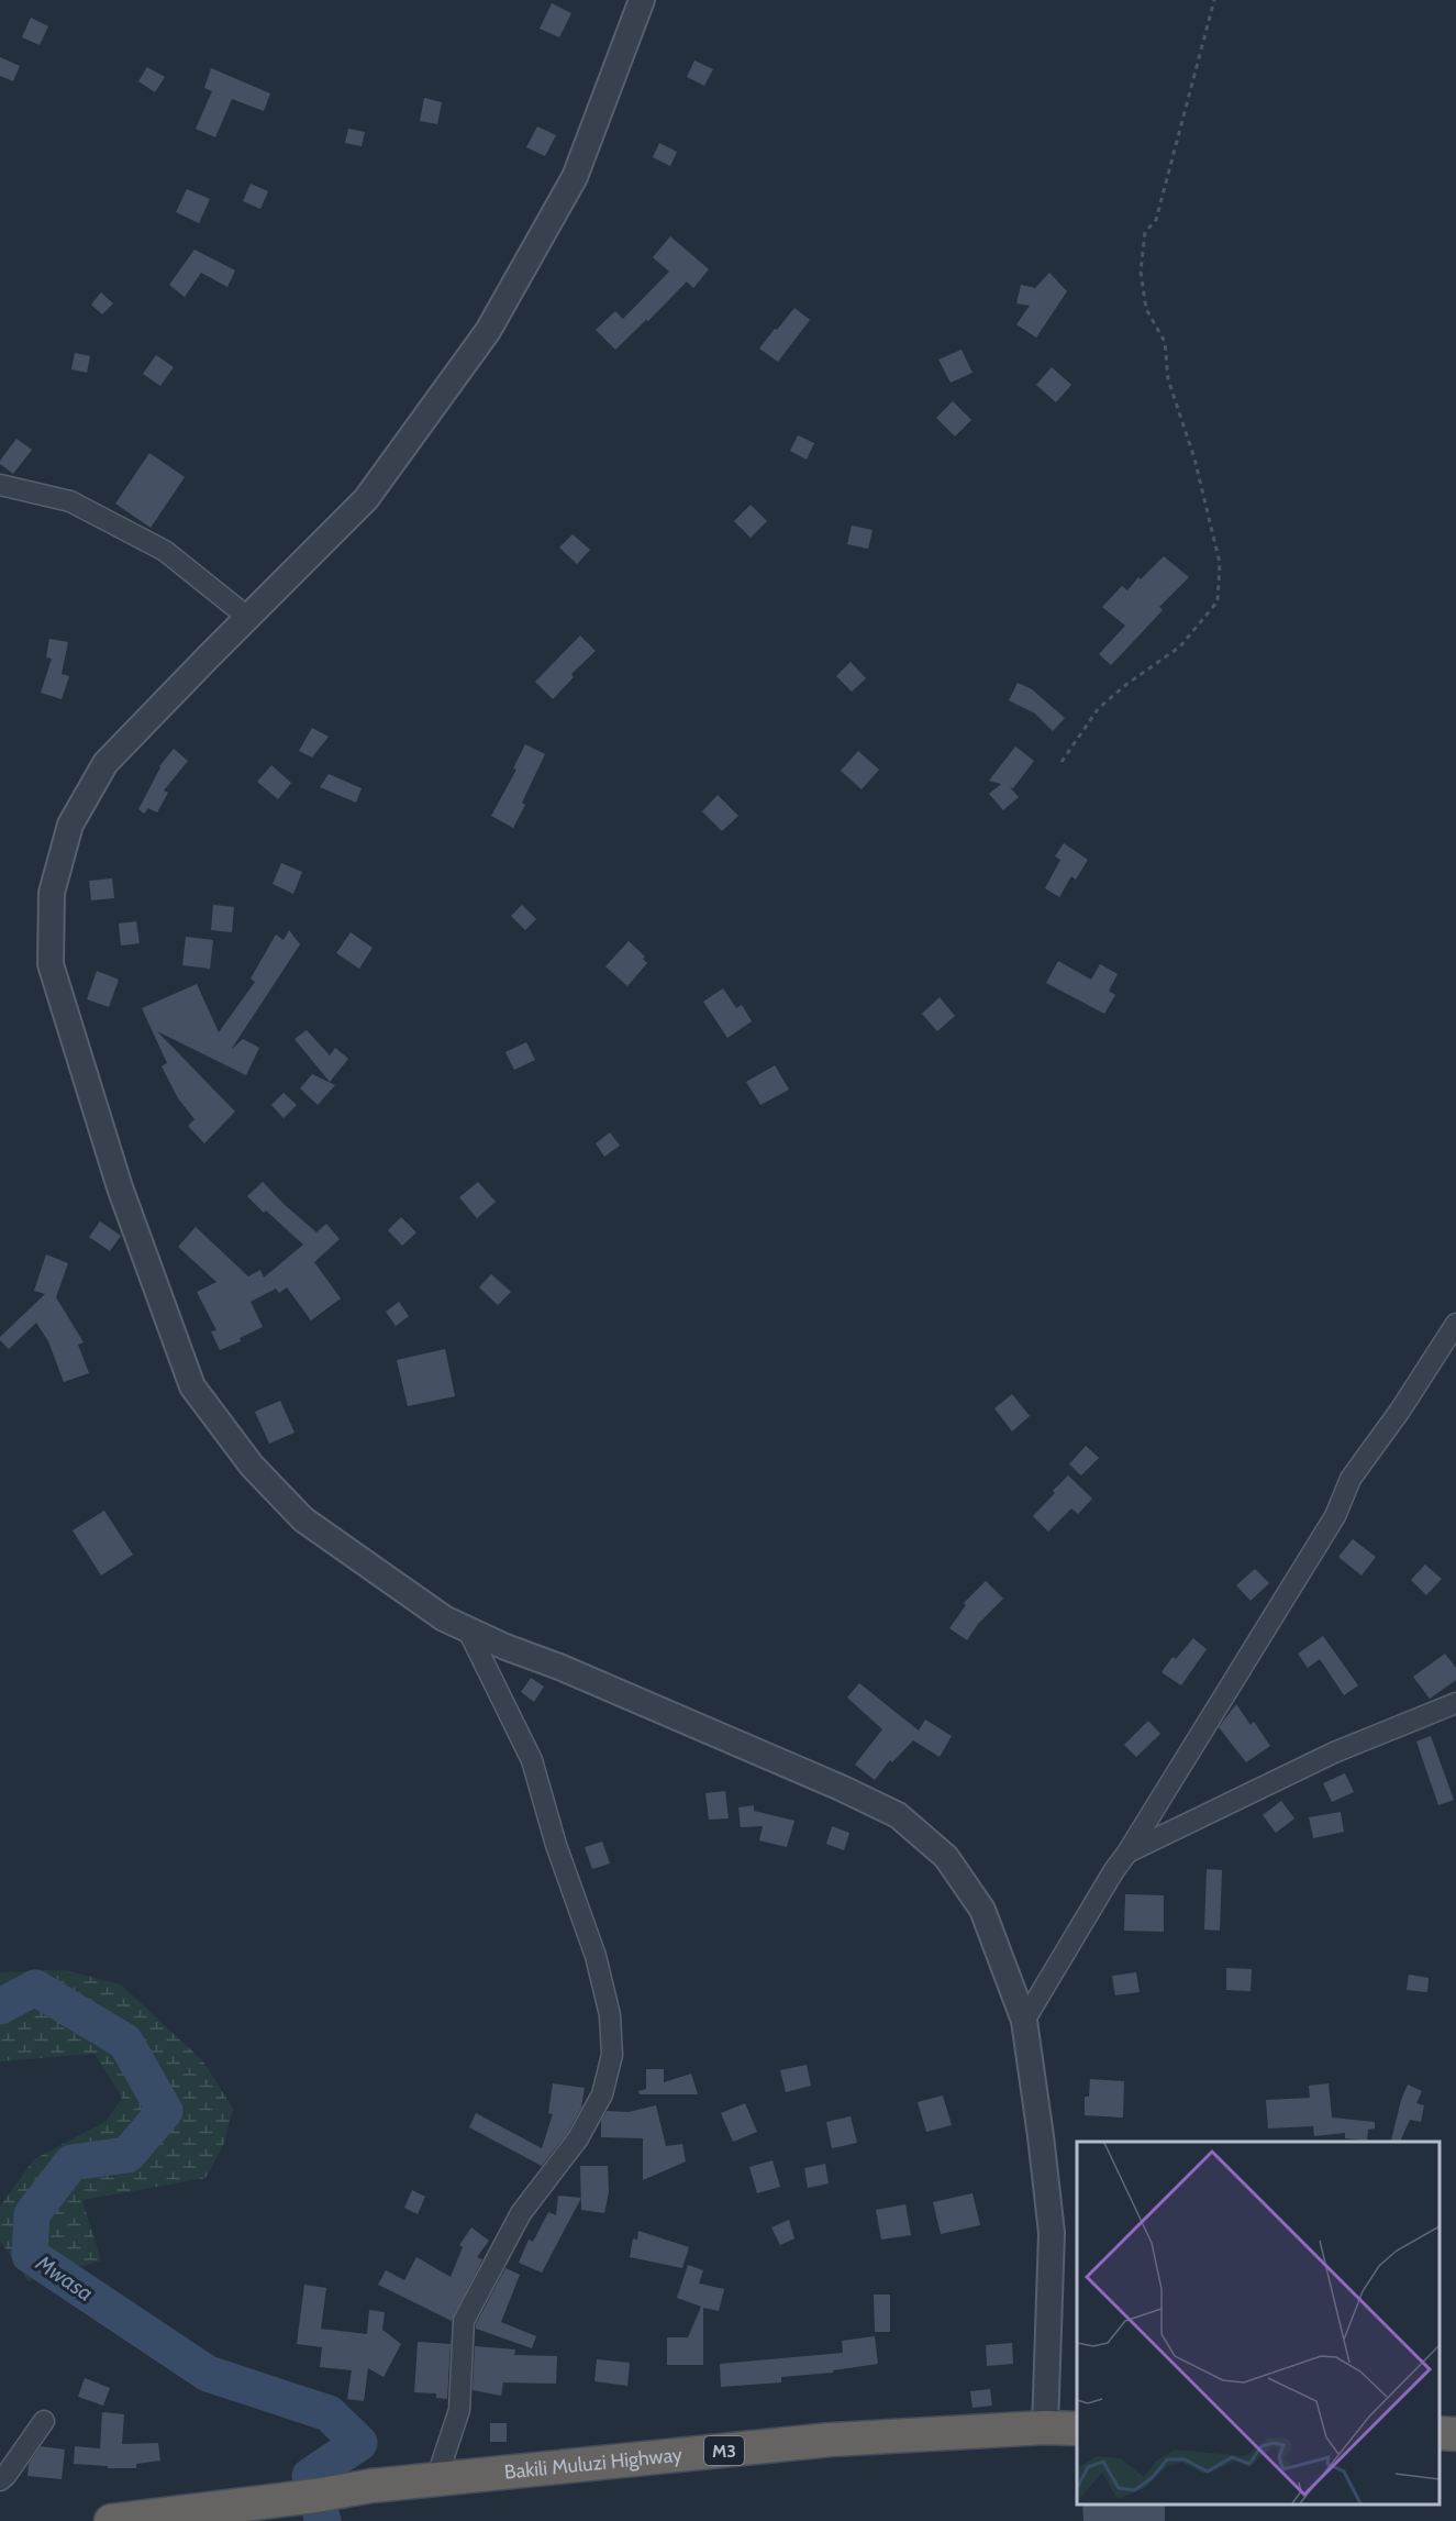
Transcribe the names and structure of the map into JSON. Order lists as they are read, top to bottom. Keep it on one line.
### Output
{"streets":{"highway":["M3","Bakili Muluzi Highway"]},"water":["Mwasa"]}
